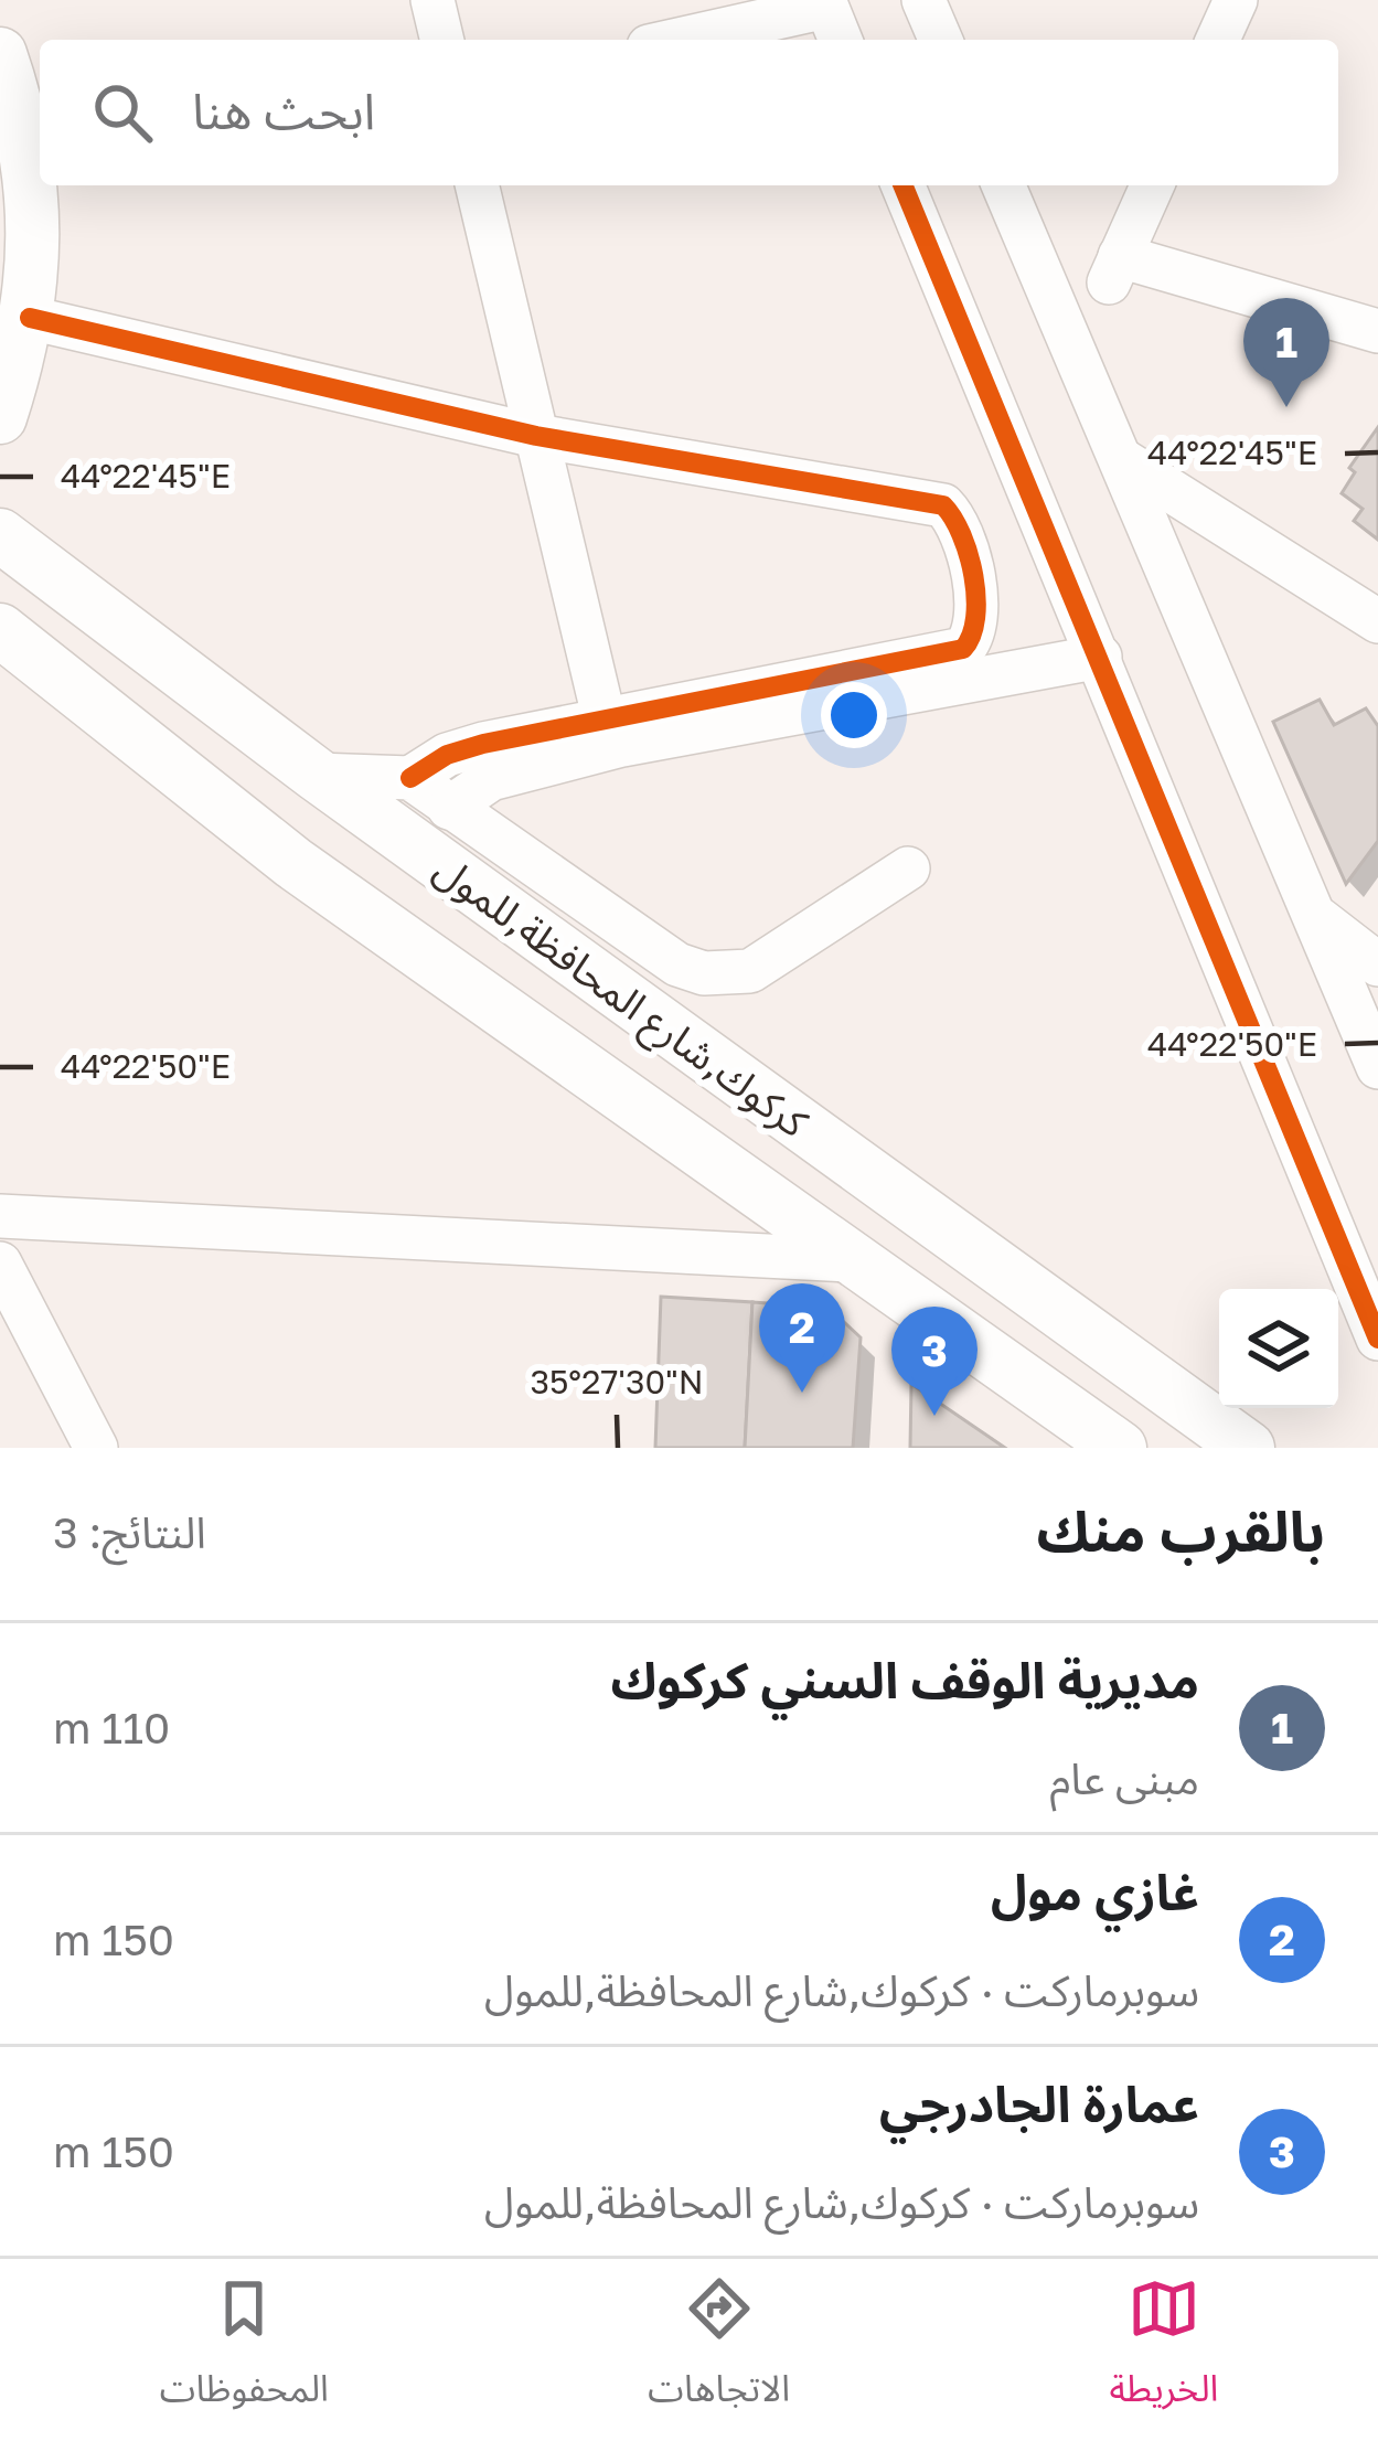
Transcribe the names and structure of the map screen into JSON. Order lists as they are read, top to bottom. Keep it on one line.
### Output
{"streets":{"main road":["كركوك,شارع المحافظة,للمول"]},"page":{"search":"ابحث هنا","pins":["1","2","3"],"heading":["بالقرب منك","النتائج: 3"],"list":[{"mark":"1","name":"مديرية الوقف السني كركوك","note":"مبنى عام","value":"110 m"},{"mark":"2","name":"غازي مول","note":"سوبرماركت · كركوك,شارع المحافظة,للمول","value":"150 m"},{"mark":"3","name":"عمارة الجادرجي","note":"سوبرماركت · كركوك,شارع المحافظة,للمول","value":"150 m"}],"nav":["الخريطة","الاتجاهات","المحفوظات"]},"coordinates":["44°22'45\"E","44°22'50\"E","35°27'30\"N"]}
